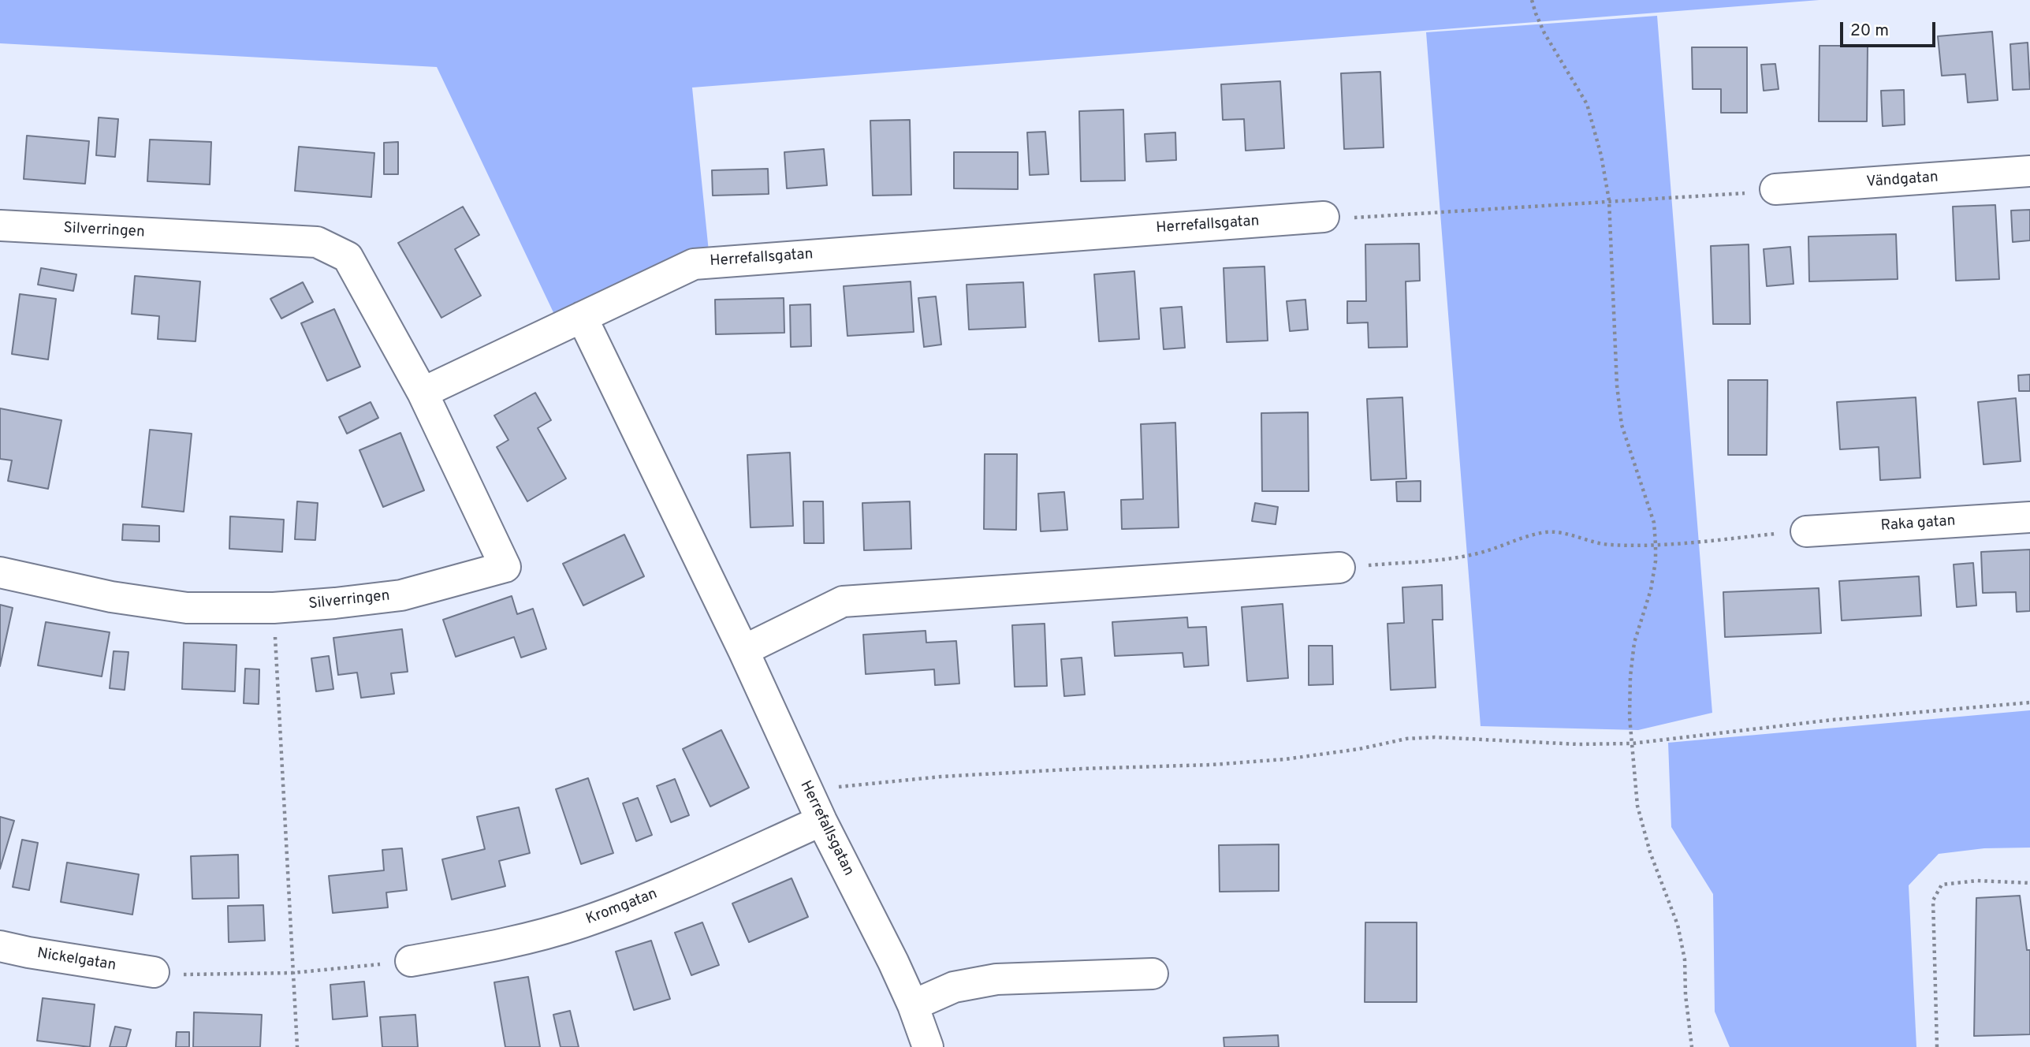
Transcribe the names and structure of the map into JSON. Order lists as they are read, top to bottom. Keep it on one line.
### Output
{"streets":{"street":["Vändgatan","Herrefallsgatan","Silverringen","Raka gatan","Kromgatan","Nickelgatan"]},"crossings":[["Herrefallsgatan","Kromgatan"]],"scale_bar":"20 m"}
